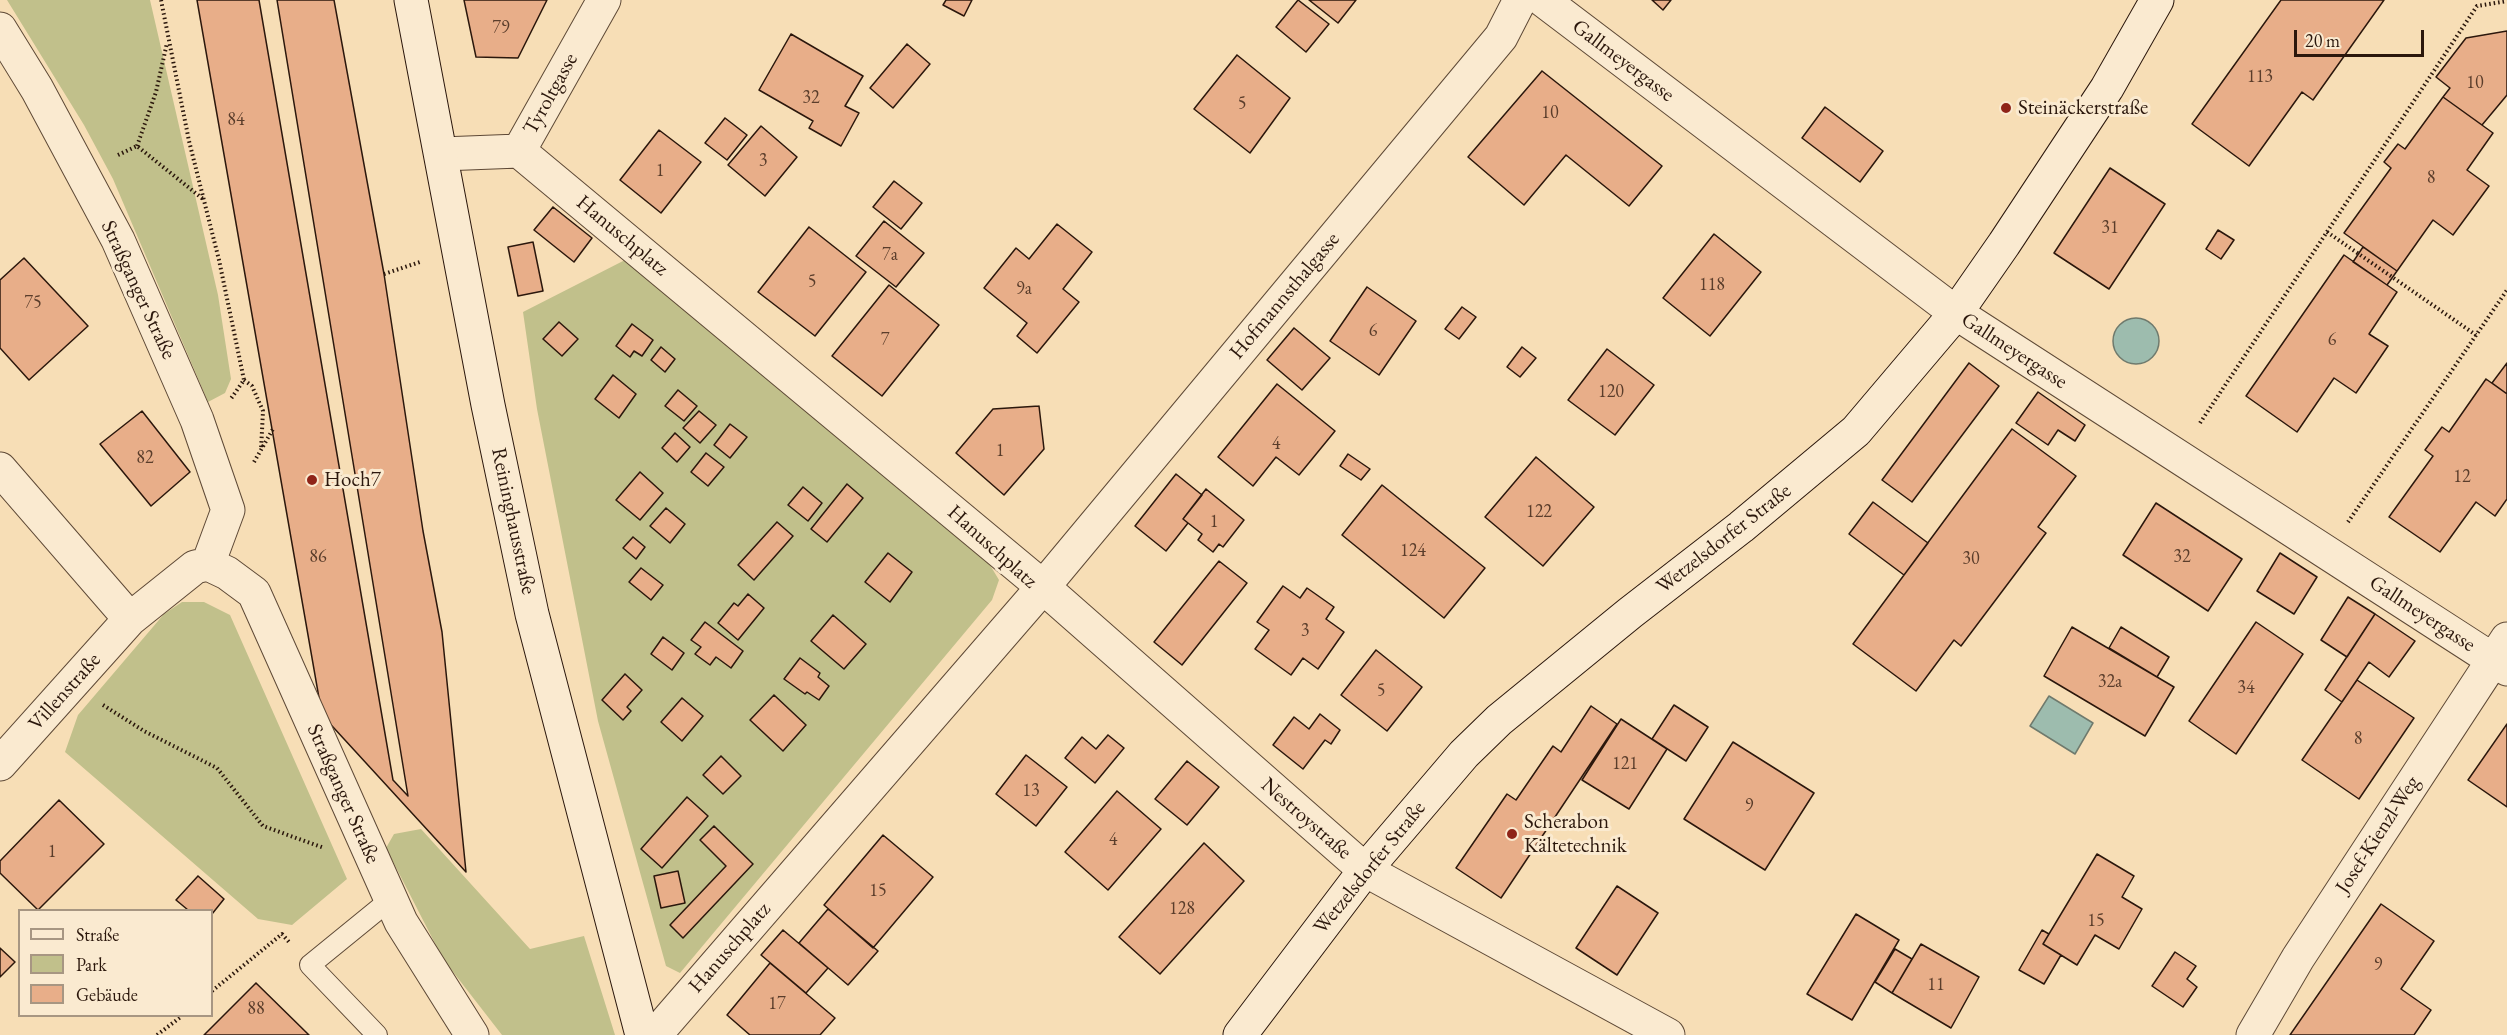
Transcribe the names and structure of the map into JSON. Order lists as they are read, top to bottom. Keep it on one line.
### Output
{"streets":{"street":["Gallmeyergasse","Tyroltgasse","Hanuschplatz","Straßganger Straße","Hofmannsthalgasse","Reininghausstraße","Wetzelsdorfer Straße","Villenstraße","Nestroystraße","Josef-Kienzl-Weg"]},"crossings":[["Gallmeyergasse","Wetzelsdorfer Straße"],["Gallmeyergasse","Josef-Kienzl-Weg"],["Tyroltgasse","Hanuschplatz"],["Tyroltgasse","Reininghausstraße"],["Hanuschplatz","Hofmannsthalgasse"],["Hanuschplatz","Nestroystraße"],["Hofmannsthalgasse","Nestroystraße"],["Wetzelsdorfer Straße","Nestroystraße"]],"places":["Steinäckerstraße","Hoch7","Scherabon Kältetechnik"],"house_numbers":["79","113","10","32","5","10","84","3","1","8","31","7a","5","118","9a","75","6","7","6","120","4","1","82","12","122","1","124","86","32","30","3","32a","34","5","8","121","13","9","4","1","15","128","15","9","11","17","88"],"legend":["Straße","Park","Gebäude"],"scale_bar":"20 m"}
